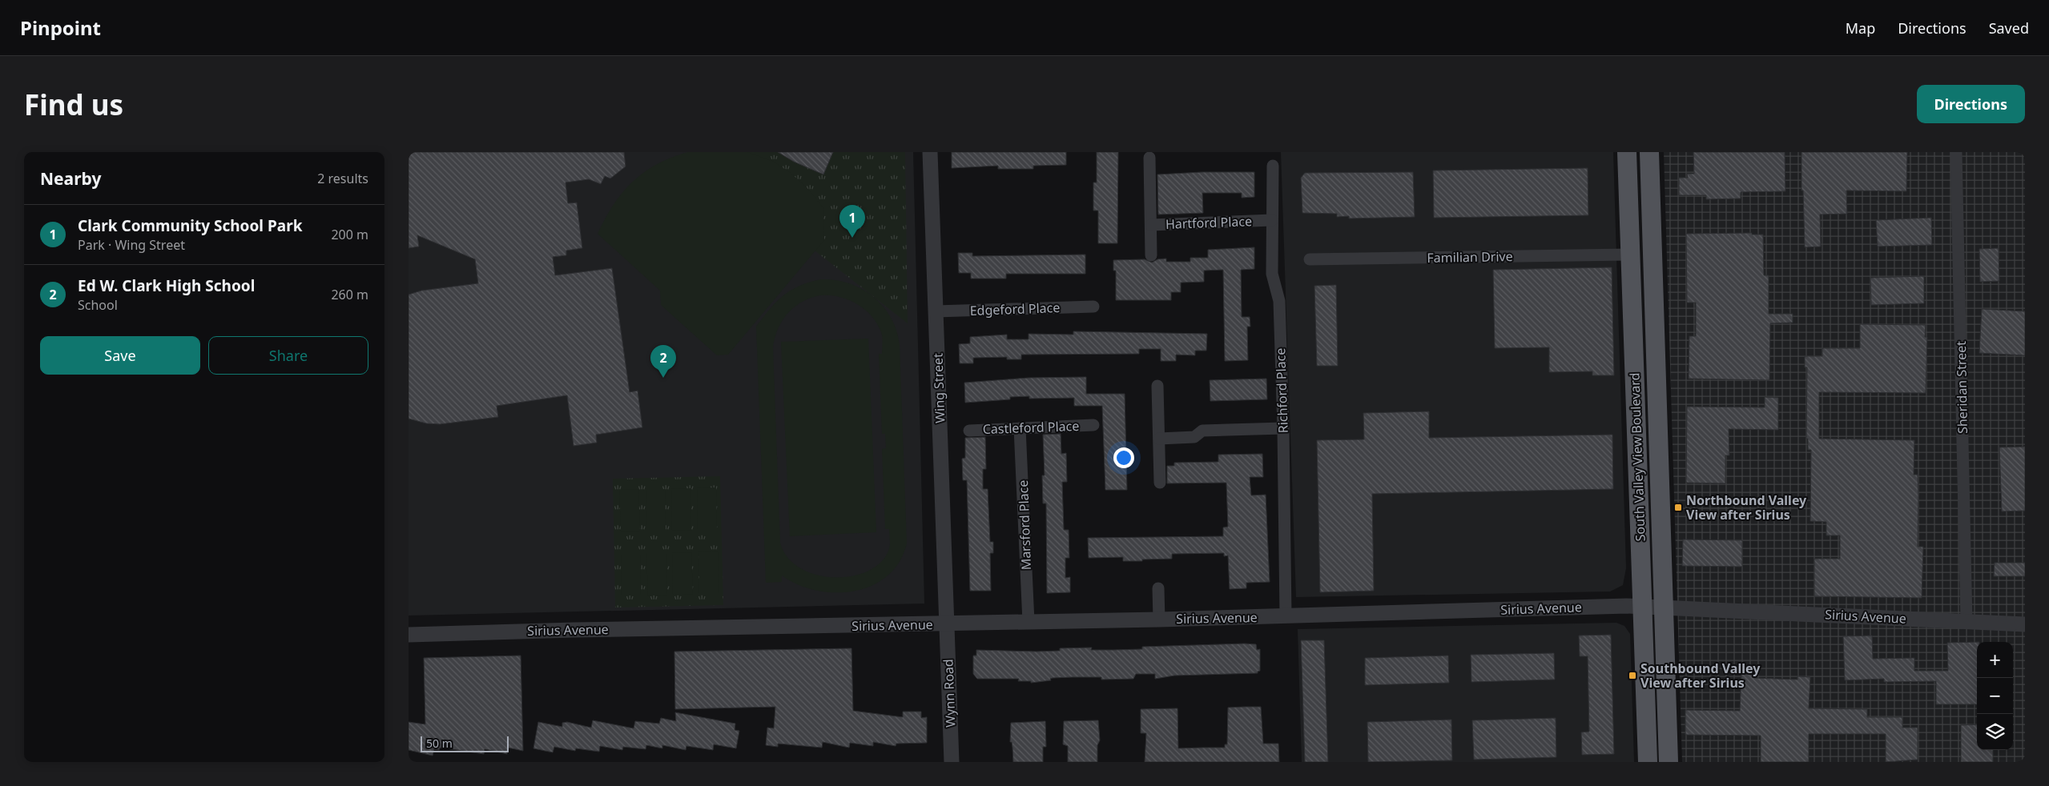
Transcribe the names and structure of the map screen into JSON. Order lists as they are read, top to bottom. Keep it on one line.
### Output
{"streets":{"main road":["South Valley View Boulevard"],"street":["Hartford Place","Familian Drive","Edgeford Place","Sheridan Street","Wing Street","Richford Place","Castleford Place","Marsford Place","Sirius Avenue","Wynn Road"]},"crossings":[["Hartford Place","Richford Place"],["Familian Drive","South Valley View Boulevard"],["Edgeford Place","Wing Street"],["Sheridan Street","Sirius Avenue"],["Wing Street","Sirius Avenue"],["Wing Street","Wynn Road"],["Richford Place","Sirius Avenue"],["Castleford Place","Marsford Place"],["South Valley View Boulevard","Sirius Avenue"],["Marsford Place","Sirius Avenue"],["Sirius Avenue","Wynn Road"]],"places":{"transit":["Northbound Valley View after Sirius","Southbound Valley View after Sirius"]},"scale_bar":"50 m","page":{"header":"Pinpoint","nav":["Map","Directions","Saved"],"buttons":["Directions",["Save","Share"]],"title":"Find us","heading":["Nearby","2 results"],"list":[{"mark":"1","name":"Clark Community School Park","note":"Park · Wing Street","value":"200 m"},{"mark":"2","name":"Ed W. Clark High School","note":"School","value":"260 m"}],"pins":["1","2"],"map_buttons":["+","−"],"scale":"50 m"}}
